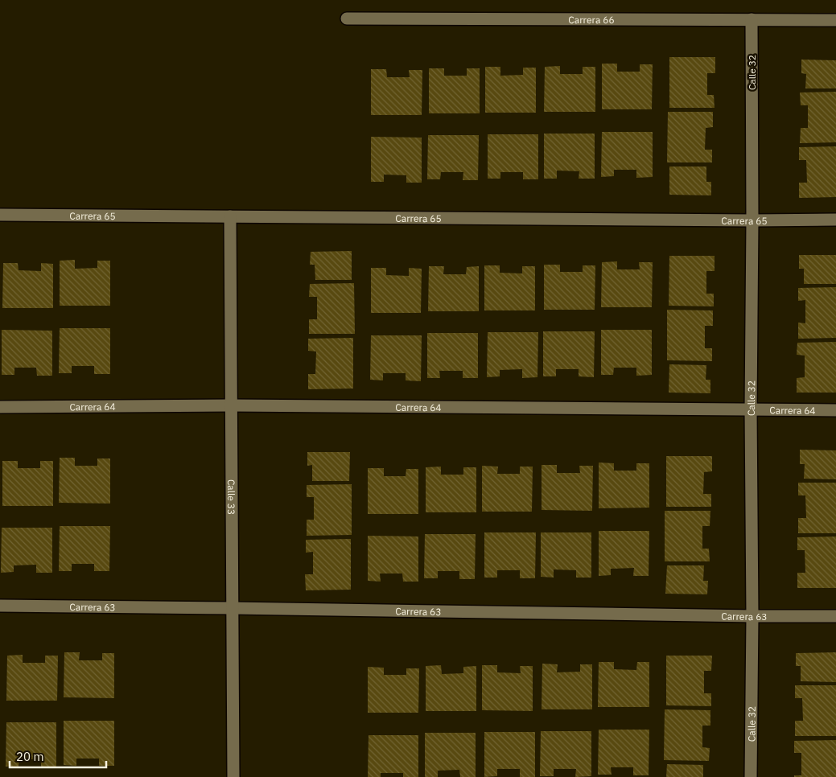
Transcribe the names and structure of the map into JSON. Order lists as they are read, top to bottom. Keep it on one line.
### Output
{"streets":{"street":["Carrera 66","Calle 32","Carrera 65","Carrera 64","Calle 33","Carrera 63"]},"crossings":[["Carrera 66","Calle 32"],["Calle 32","Carrera 65"],["Calle 32","Carrera 64"],["Calle 32","Carrera 63"],["Carrera 65","Calle 33"],["Carrera 64","Calle 33"],["Calle 33","Carrera 63"]],"scale_bar":"20 m"}
